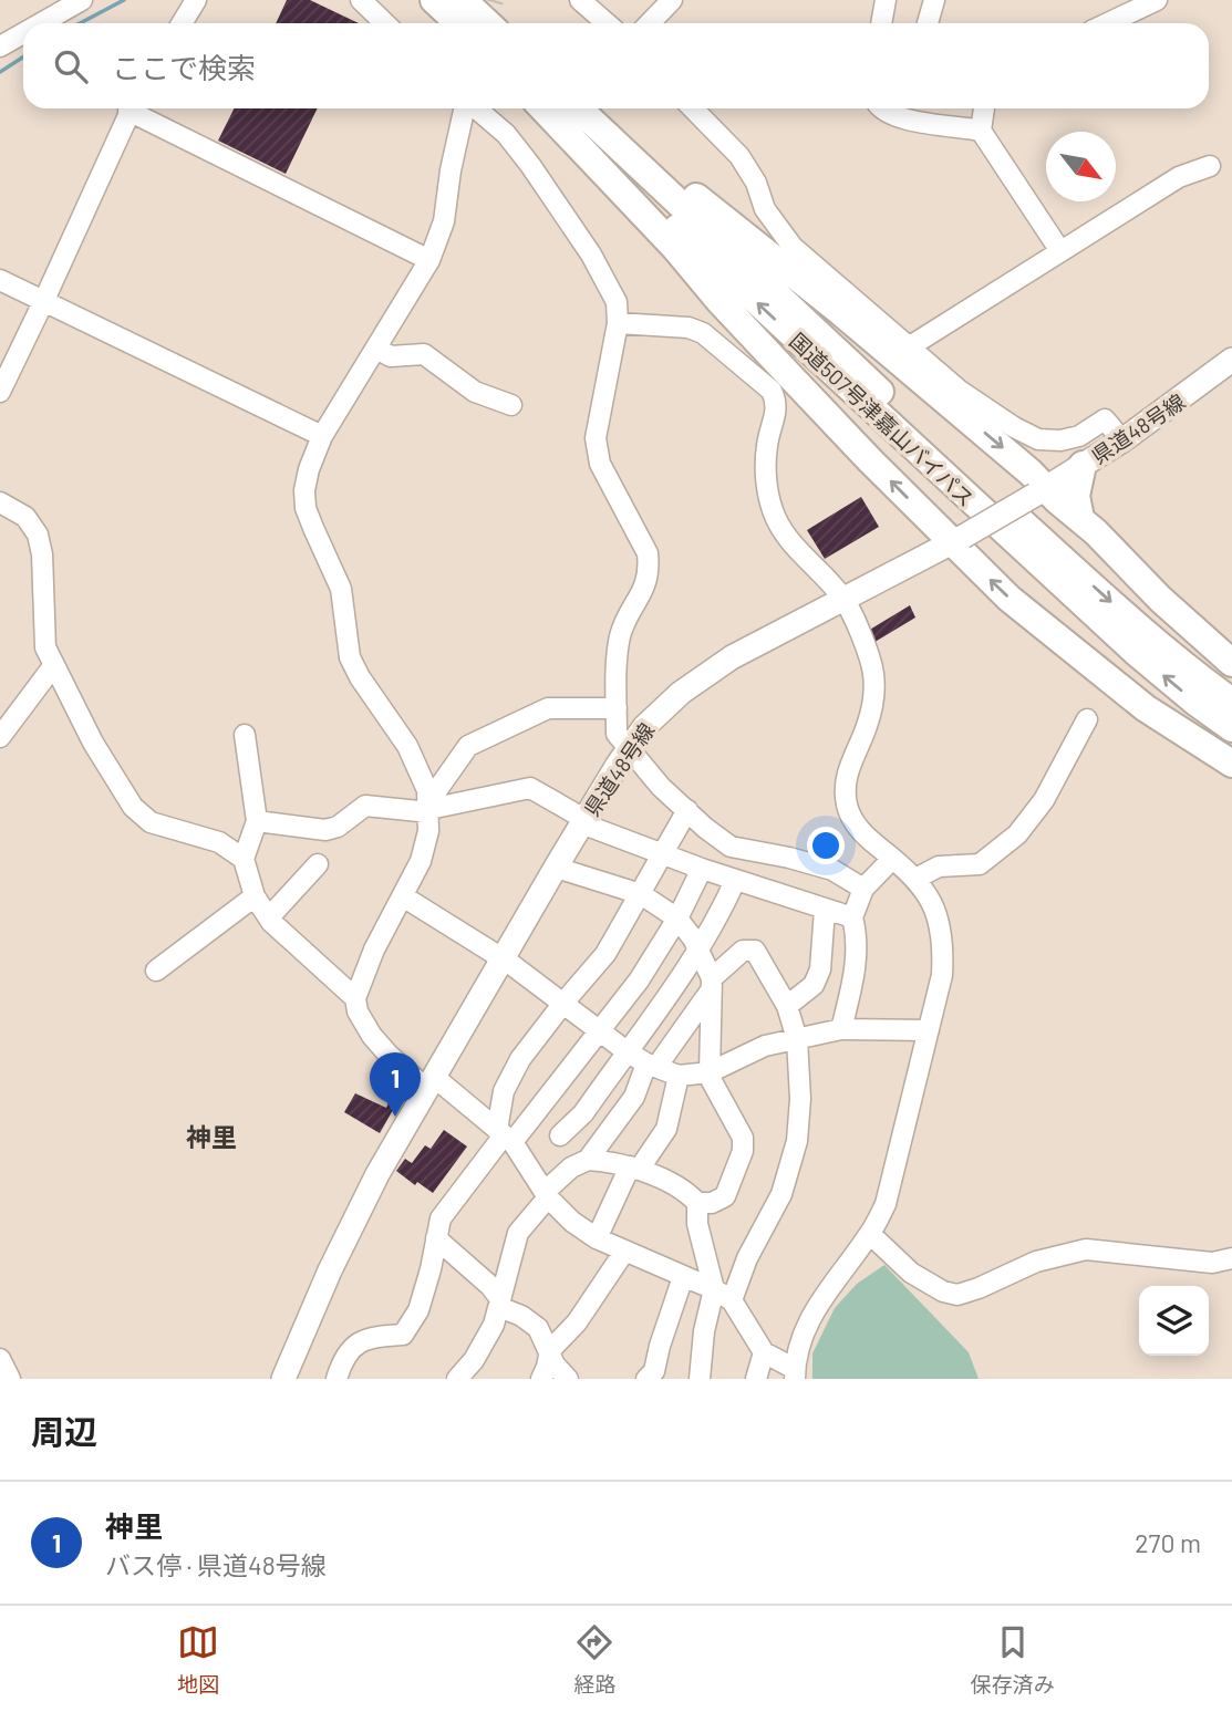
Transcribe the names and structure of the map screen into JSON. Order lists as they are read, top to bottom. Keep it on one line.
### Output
{"streets":{"highway":["国道507号津嘉山バイパス"],"main road":["県道48号線"]},"districts":["神里"],"north":"bottom right","page":{"search":"ここで検索","pins":"1","heading":"周辺","list":[{"mark":"1","name":"神里","note":"バス停 · 県道48号線","value":"270 m"}],"nav":["地図","経路","保存済み"]}}
